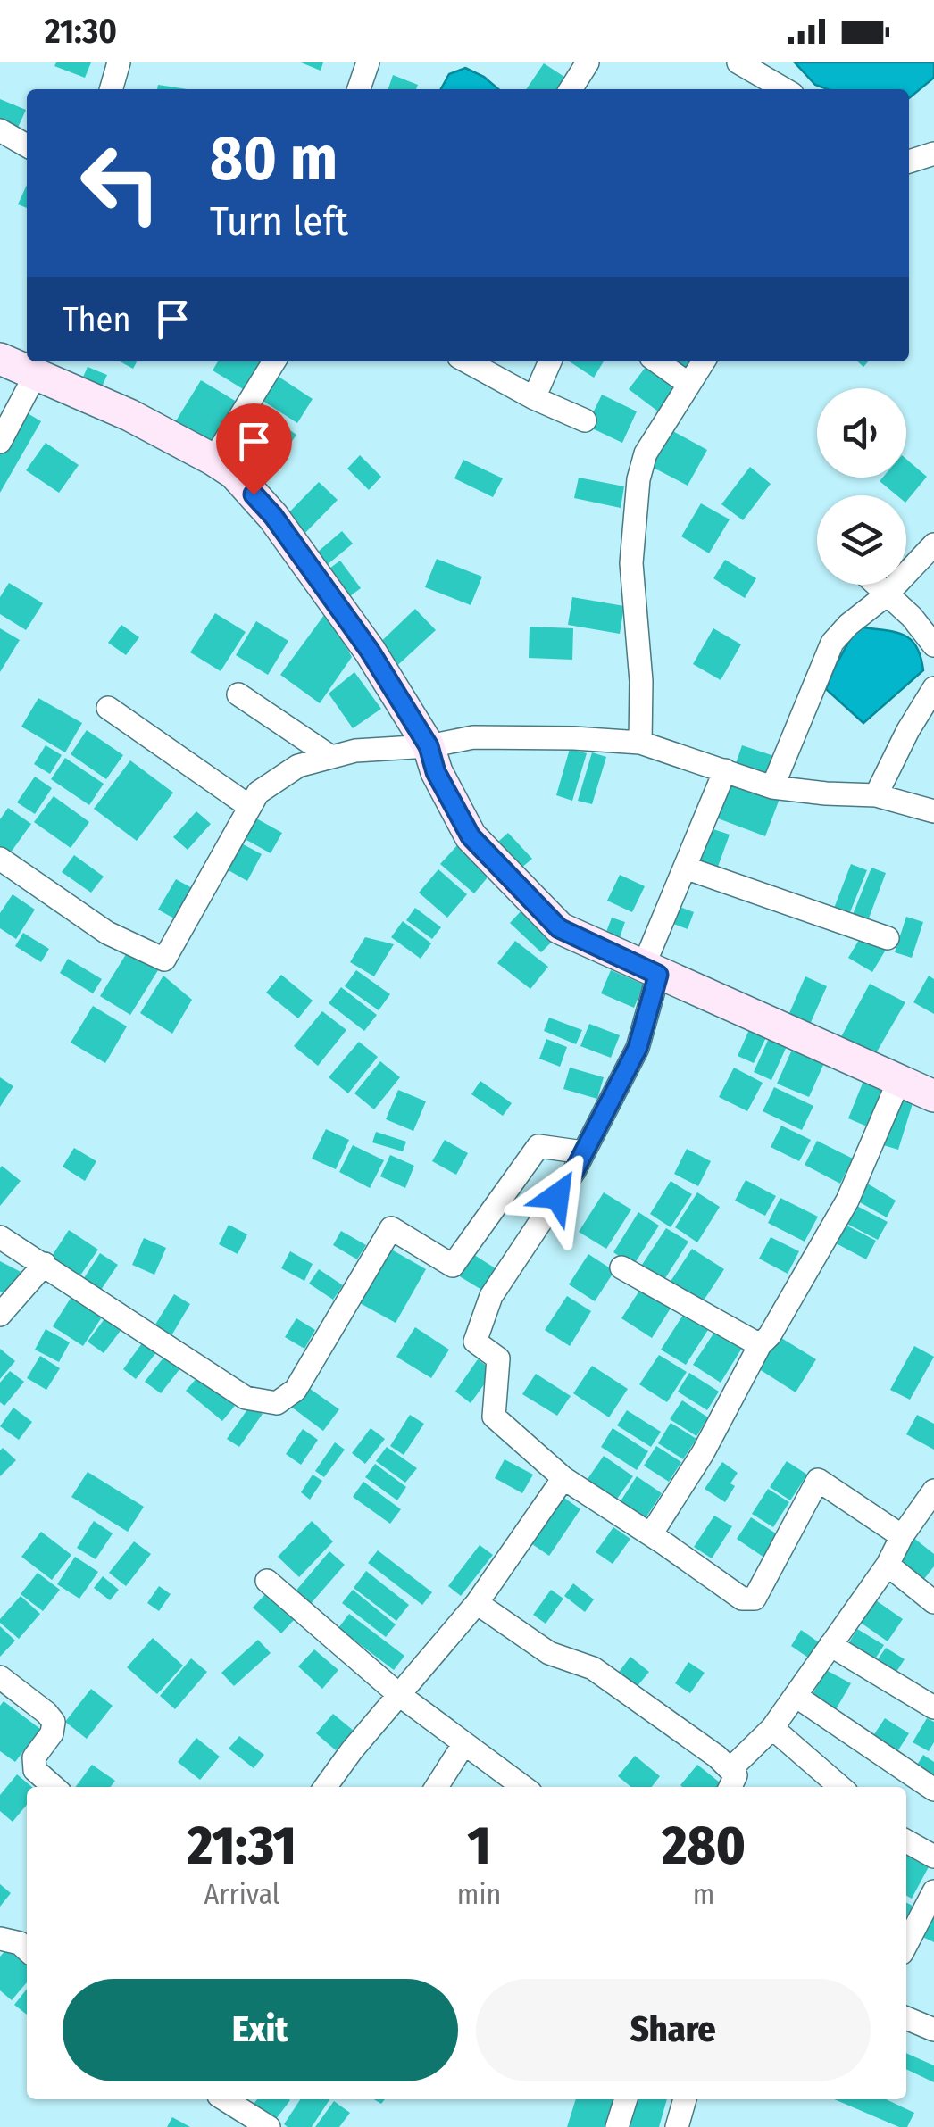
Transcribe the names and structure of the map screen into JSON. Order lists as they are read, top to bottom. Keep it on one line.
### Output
{"page":{"status":"21:30","turn":["80 m","Turn left"],"then":"Then","eta":["21:31","Arrival","1","min","280","m"],"buttons":["Exit","Share"]}}
